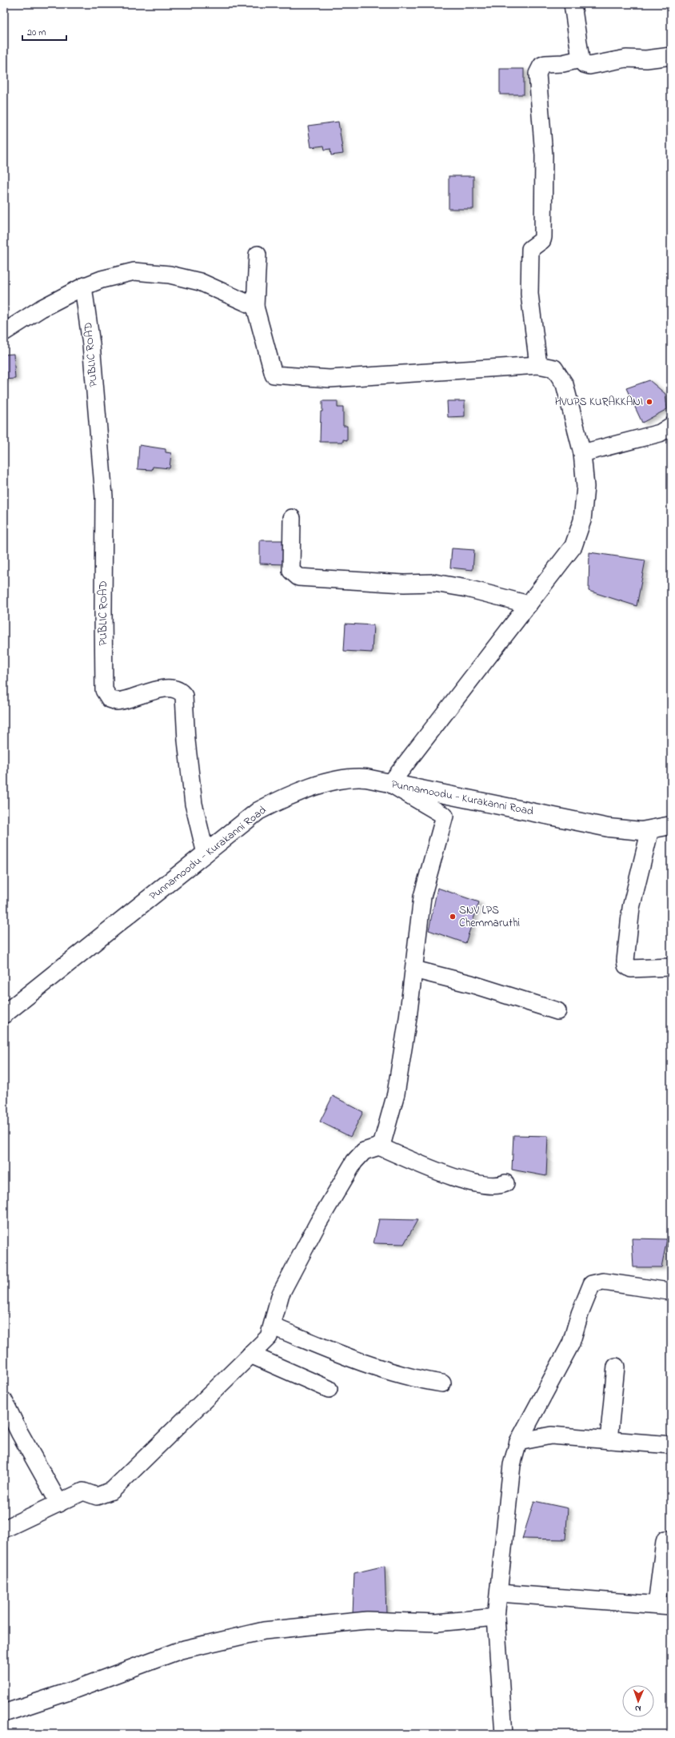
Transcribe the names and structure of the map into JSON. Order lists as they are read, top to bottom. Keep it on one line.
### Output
{"streets":{"main road":["Punnamoodu - Kurakanni Road"],"street":["PUBLIC ROAD"]},"crossings":[["PUBLIC ROAD","Punnamoodu - Kurakanni Road"]],"places":["HVUPS KURAKKANI","SNV LPS Chemmaruthi"],"scale_bar":"20 m","north":"bottom"}
